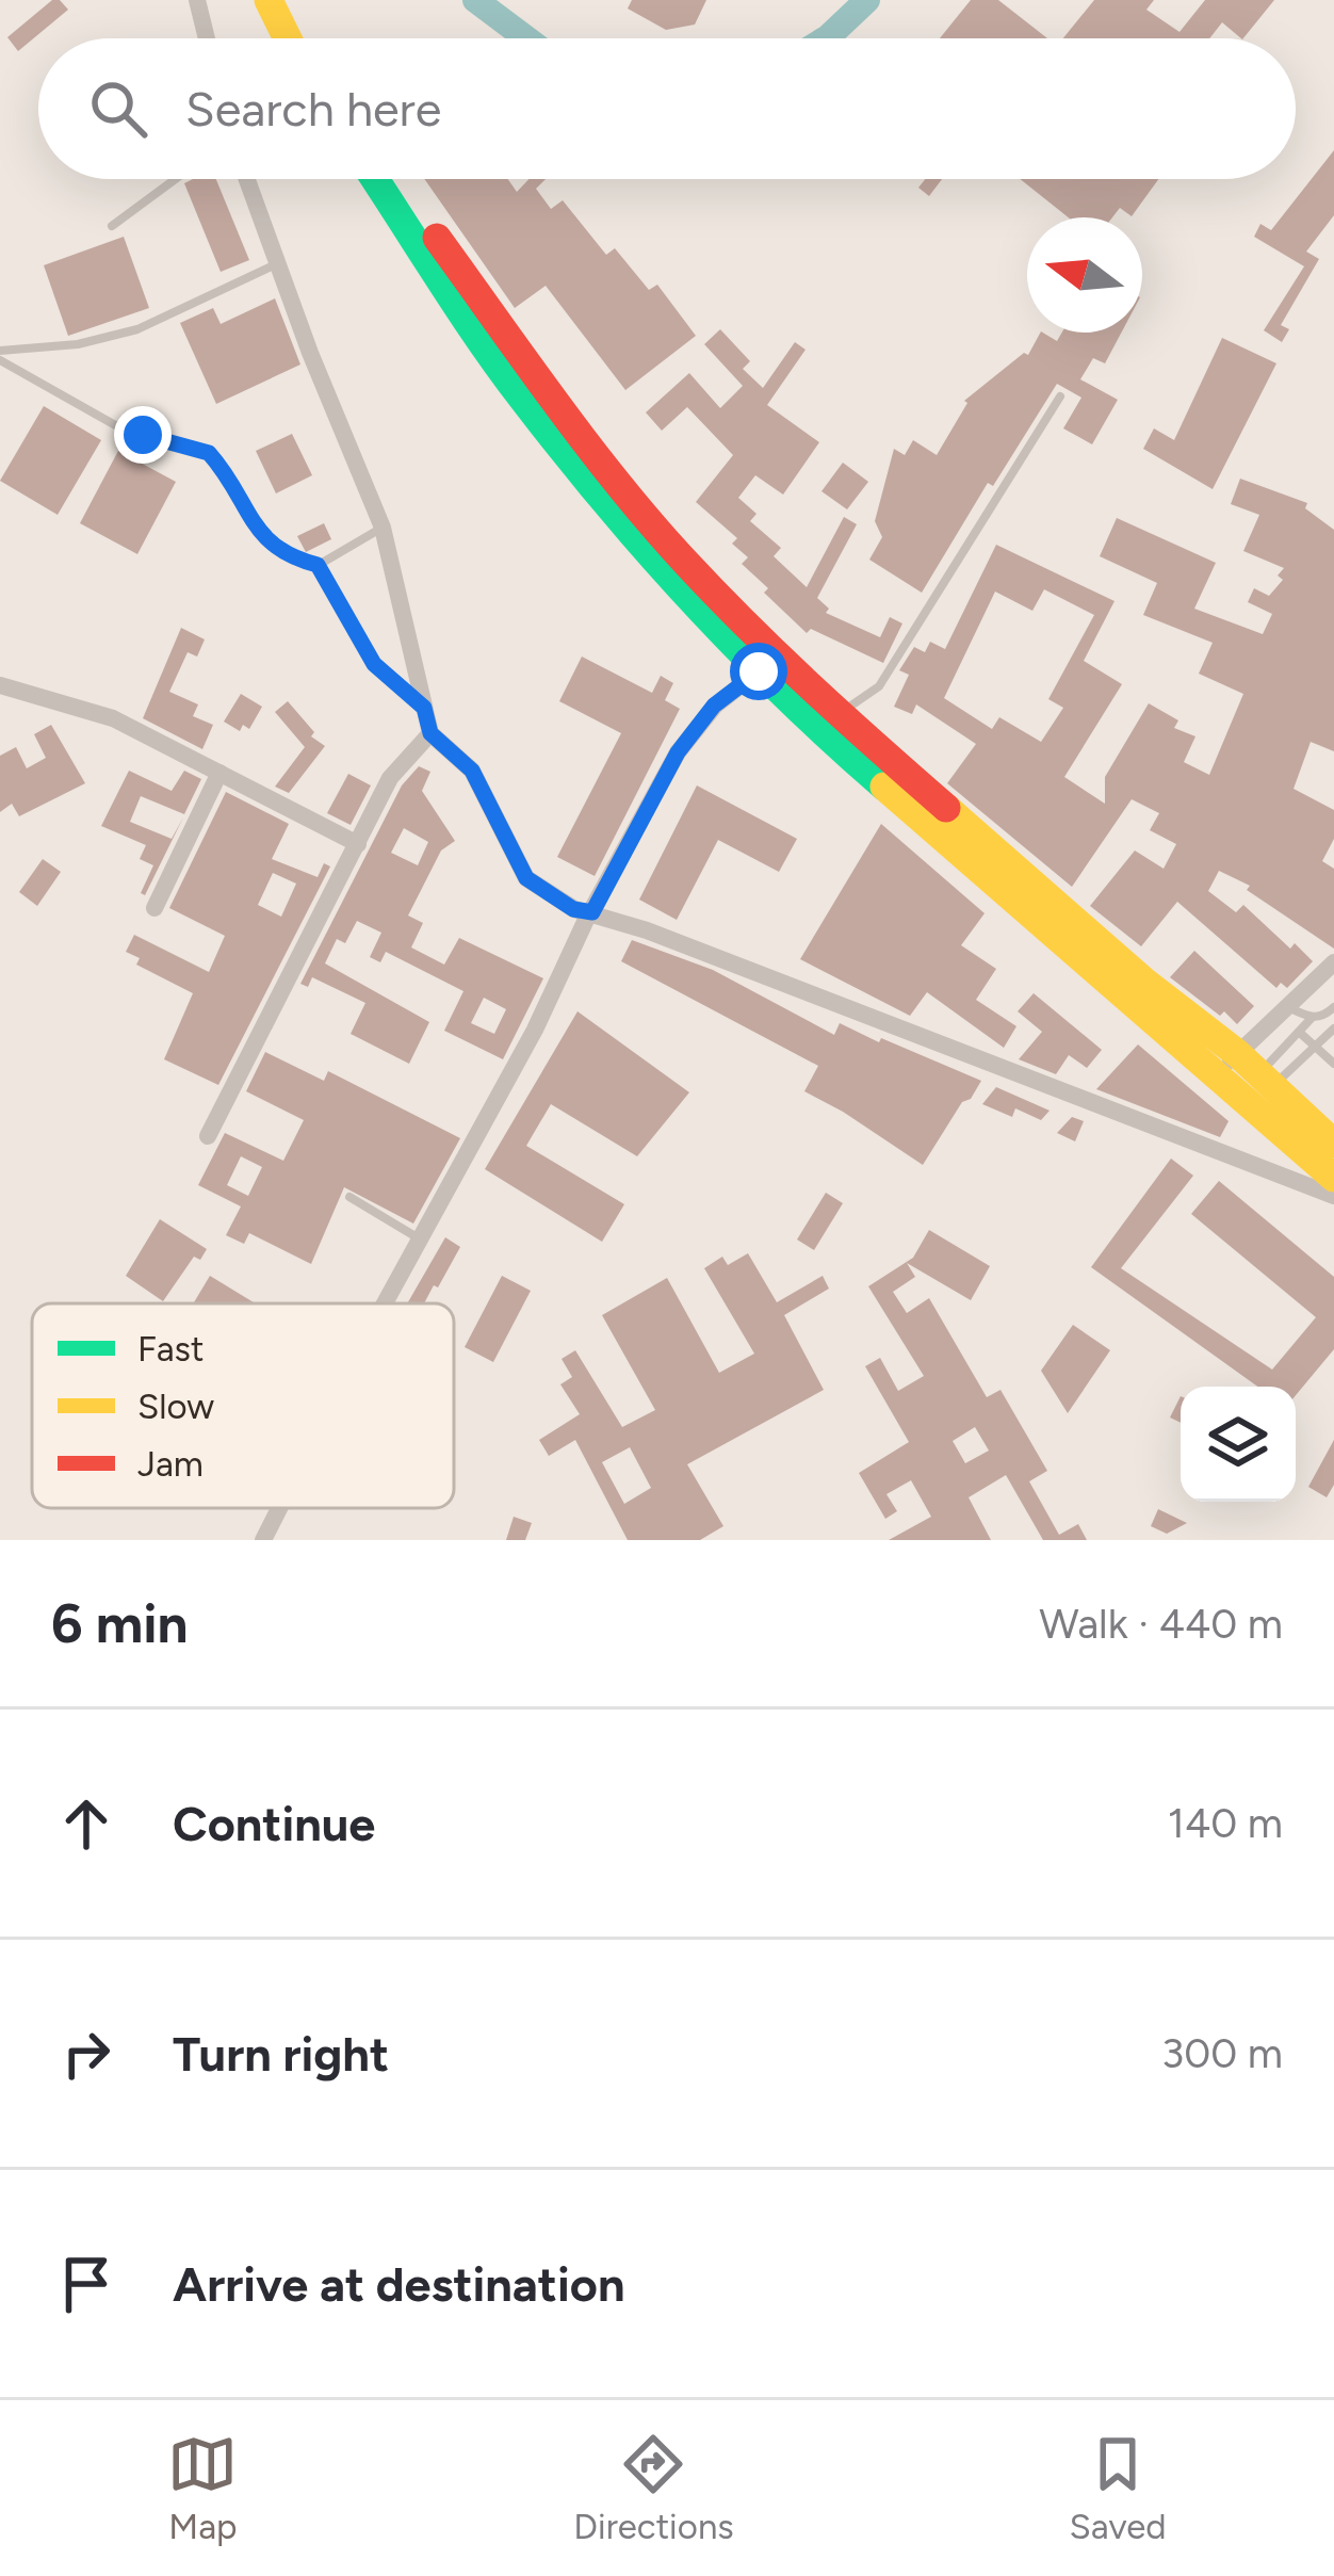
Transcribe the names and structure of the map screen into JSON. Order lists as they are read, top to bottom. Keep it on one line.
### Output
{"legend":["Fast","Slow","Jam"],"north":"left","page":{"search":"Search here","heading":["6 min","Walk · 440 m"],"list":[["Continue","140 m"],["Turn right","300 m"],"Arrive at destination"],"nav":["Map","Directions","Saved"]}}
